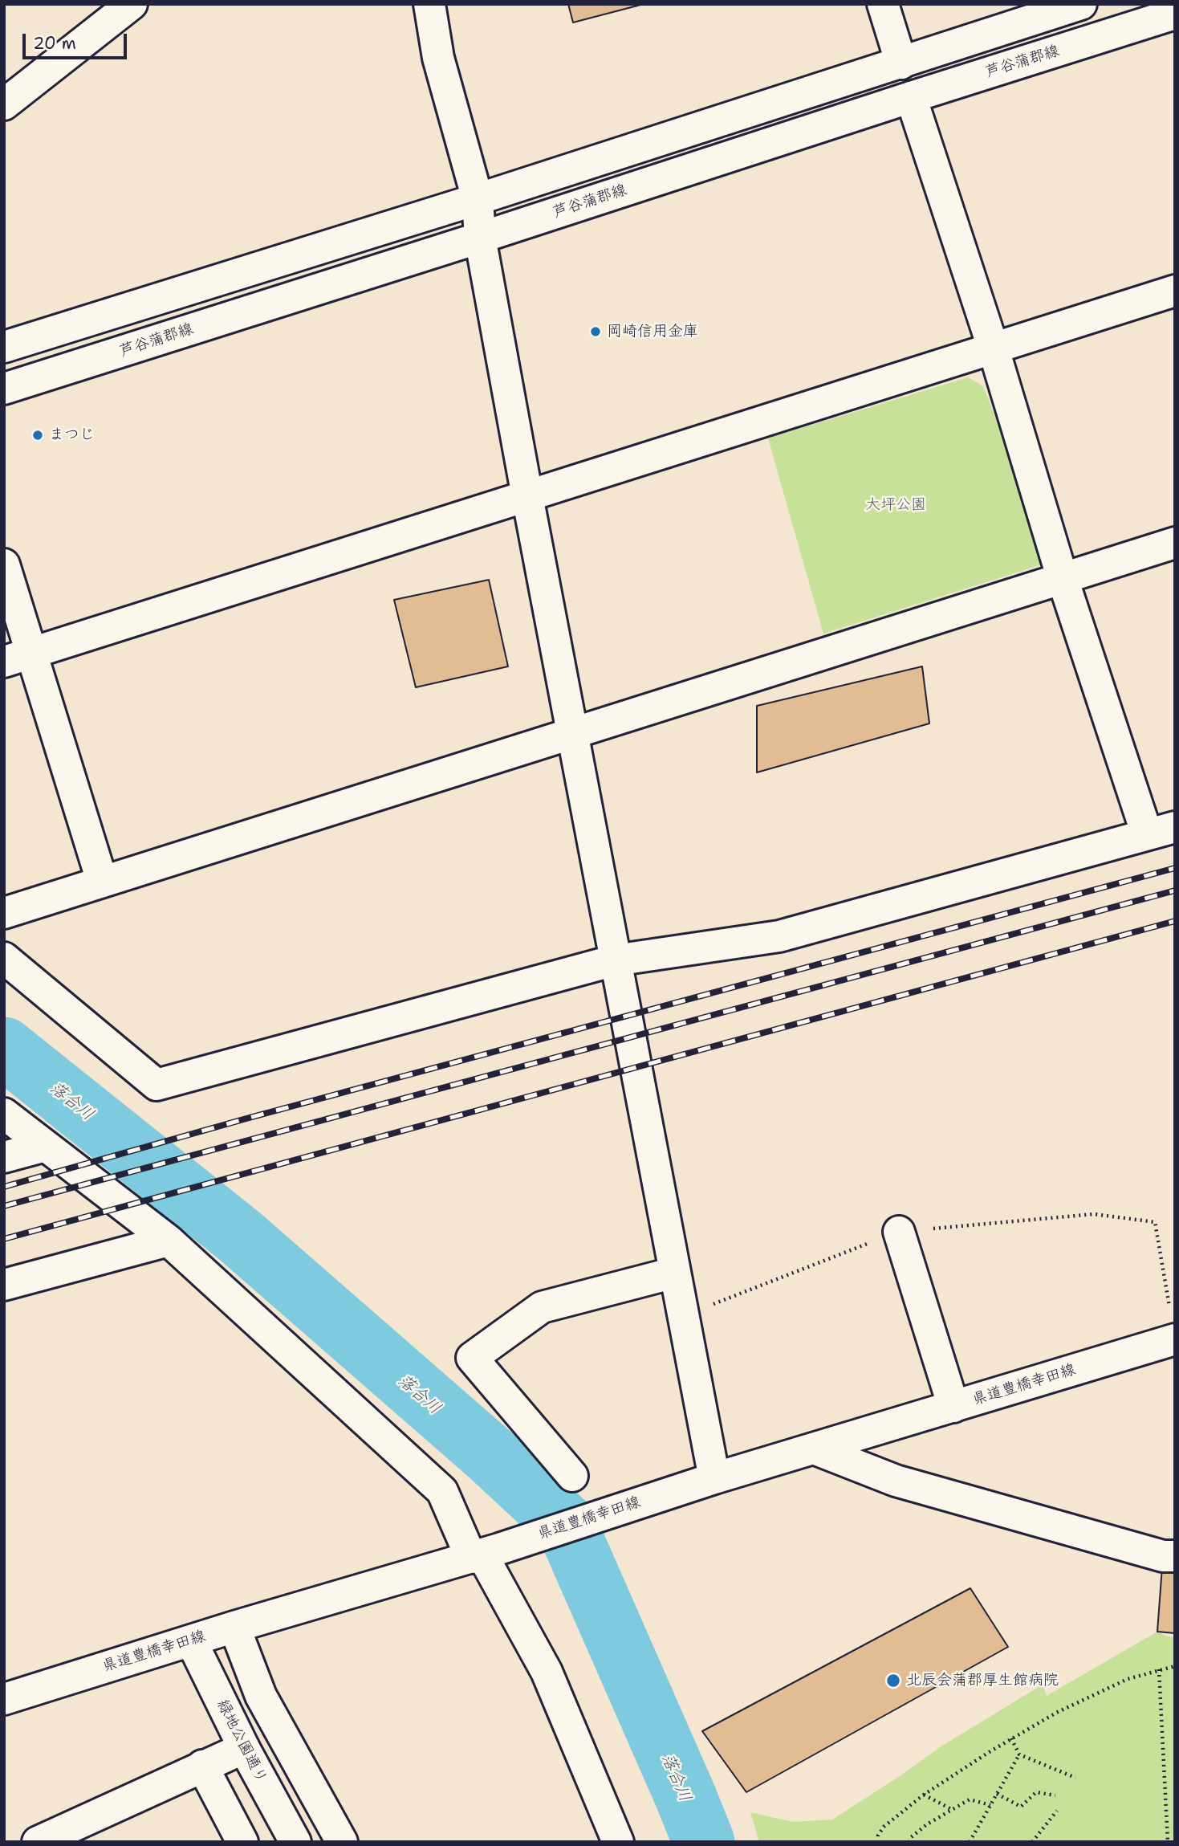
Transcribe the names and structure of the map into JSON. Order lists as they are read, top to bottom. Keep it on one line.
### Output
{"streets":{"street":["芦谷蒲郡線","県道豊橋幸田線","緑地公園通り"]},"crossings":[["県道豊橋幸田線","緑地公園通り"]],"water":["落合川"],"parks":["大坪公園"],"places":["岡崎信用金庫","まつじ","北辰会蒲郡厚生館病院"],"scale_bar":"20 m"}
